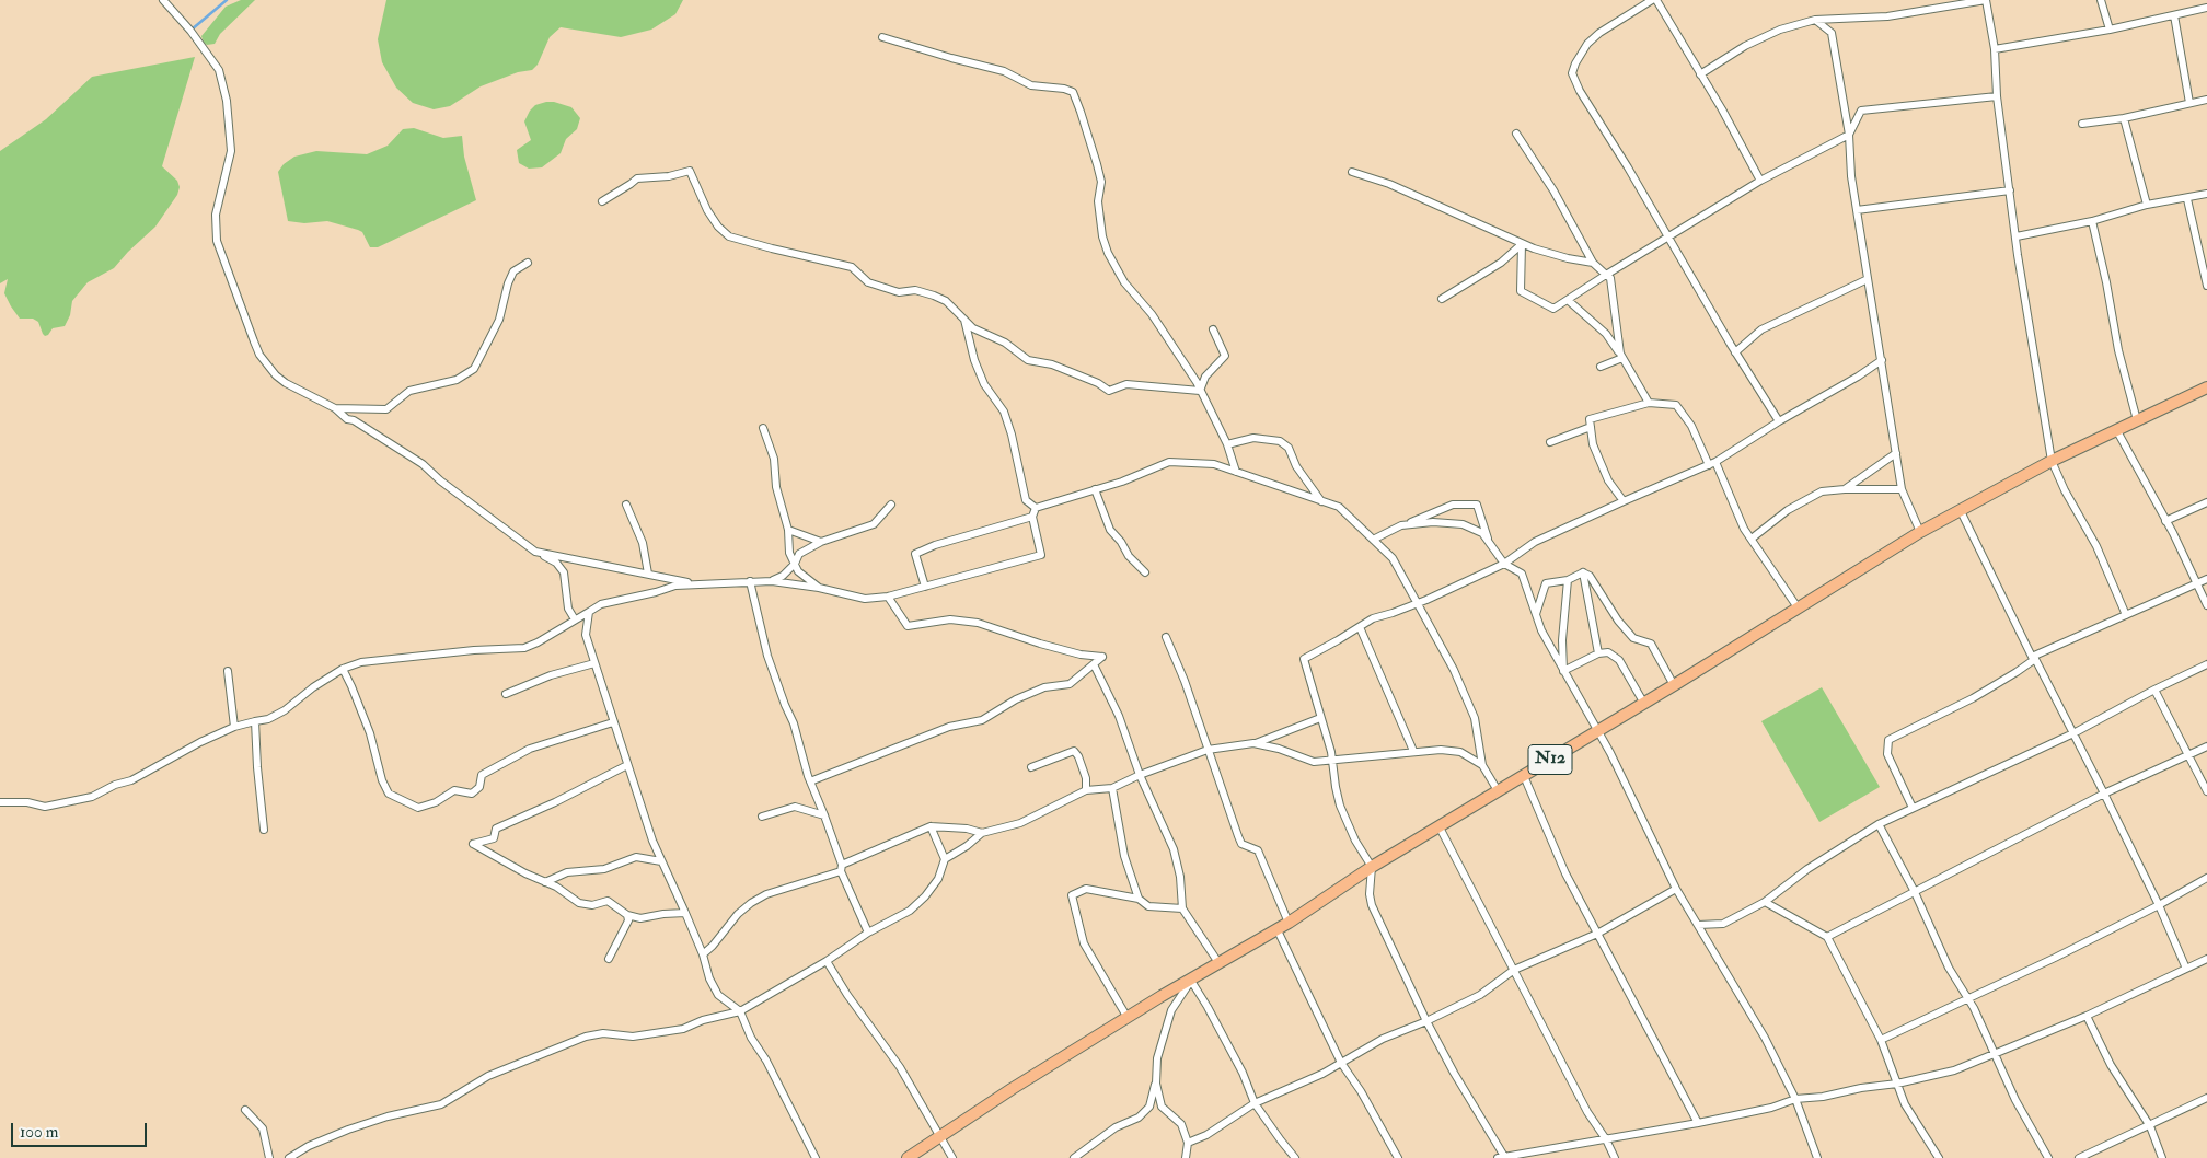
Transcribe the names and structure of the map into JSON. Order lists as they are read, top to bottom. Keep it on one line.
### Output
{"streets":{"main road":["N12"]},"scale_bar":"100 m"}
